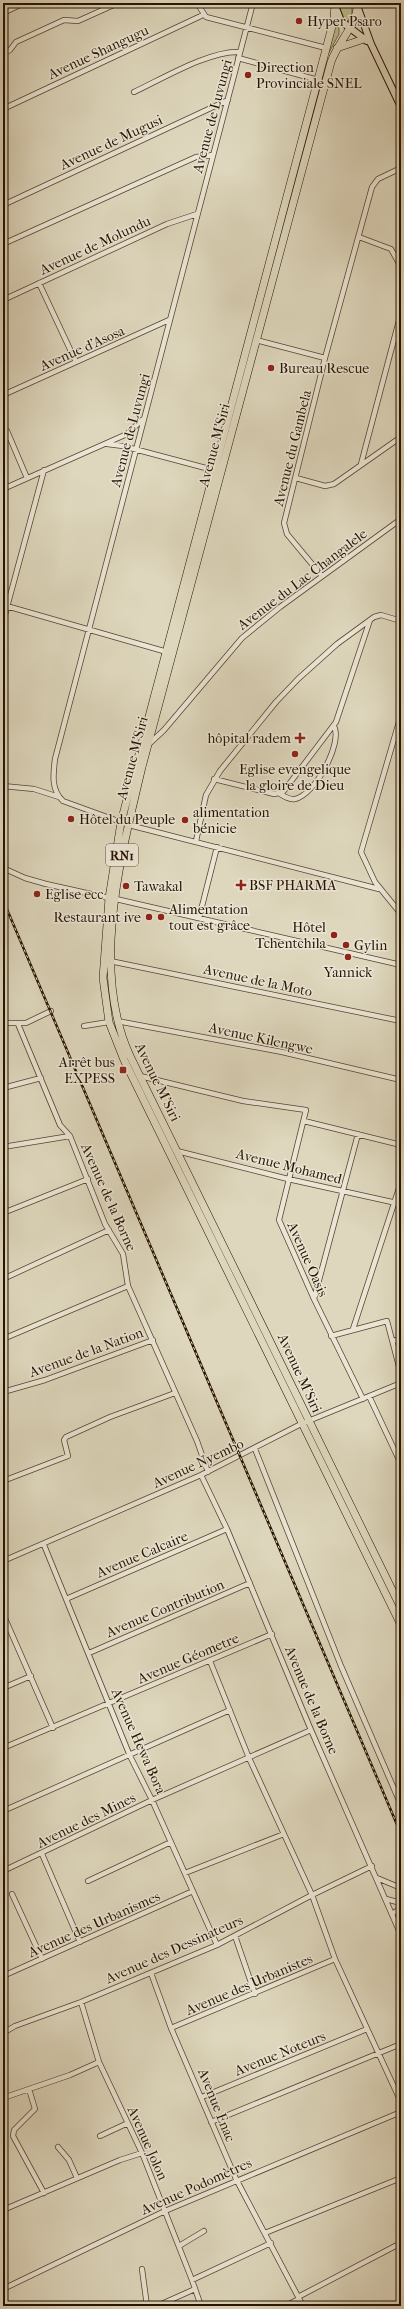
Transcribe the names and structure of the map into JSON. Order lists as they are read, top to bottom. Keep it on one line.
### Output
{"streets":{"highway":["Avenue M'Siri","RN1"],"street":["Avenue Shangugu","Avenue de Luvungi","Avenue de Mugusi","Avenue de Molundu","Avenue d'Asosa","Avenue du Gambela","Avenue du Lac Changalele","Avenue de la Moto","Avenue Kilengwe","Avenue Mohamed","Avenue de la Borne","Avenue Oasis","Avenue de la Nation","Avenue Nyembo","Avenue Calcaire","Avenue Contribution","Avenue Géometre","Avenue Hewa Bora","Avenue des Mines","Avenue des Urbanismes","Avenue des Dessinateurs","Avenue des Urbanistes","Avenue Noteurs","Avenue Enac","Avenue Jolon","Avenue Podomètres"]},"crossings":[["Avenue de Luvungi","Avenue de Mugusi"],["Avenue de Luvungi","Avenue de Molundu"],["Avenue de Luvungi","Avenue d'Asosa"],["Avenue M'Siri","Avenue du Lac Changalele"],["Avenue M'Siri","RN1"],["Avenue M'Siri","Avenue de la Moto"],["Avenue M'Siri","Avenue Kilengwe"],["Avenue M'Siri","Avenue Mohamed"],["Avenue M'Siri","Avenue Nyembo"],["Avenue du Gambela","Avenue du Lac Changalele"],["Avenue Mohamed","Avenue Oasis"],["Avenue de la Borne","Avenue de la Nation"],["Avenue de la Borne","Avenue Nyembo"],["Avenue de la Borne","Avenue Calcaire"],["Avenue de la Borne","Avenue Contribution"],["Avenue de la Borne","Avenue Géometre"],["Avenue de la Borne","Avenue des Mines"],["Avenue de la Borne","Avenue des Dessinateurs"],["Avenue Oasis","Avenue Nyembo"],["Avenue Nyembo","Avenue Hewa Bora"],["Avenue Calcaire","Avenue Hewa Bora"],["Avenue Contribution","Avenue Hewa Bora"],["Avenue Géometre","Avenue Hewa Bora"],["Avenue Hewa Bora","Avenue des Mines"],["Avenue Hewa Bora","Avenue des Urbanismes"],["Avenue Hewa Bora","Avenue des Dessinateurs"],["Avenue des Dessinateurs","Avenue Enac"],["Avenue des Dessinateurs","Avenue Jolon"],["Avenue des Urbanistes","Avenue Enac"],["Avenue Noteurs","Avenue Enac"],["Avenue Enac","Avenue Podomètres"],["Avenue Jolon","Avenue Podomètres"]],"places":{"other":["Hyper Psaro","Direction Provinciale SNEL","Bureau Rescue","Eglise evengelique la gloire de Dieu","Hôtel du Peuple","alimentation bénicie","Tawakal","Eglise ecc","Restaurant ive","Alimentation tout est grâce","Hôtel Tchentchila","Gylin","Yannick"],"health":["hôpital radem","BSF PHARMA"],"transit":["Arrêt bus EXPESS"]}}
